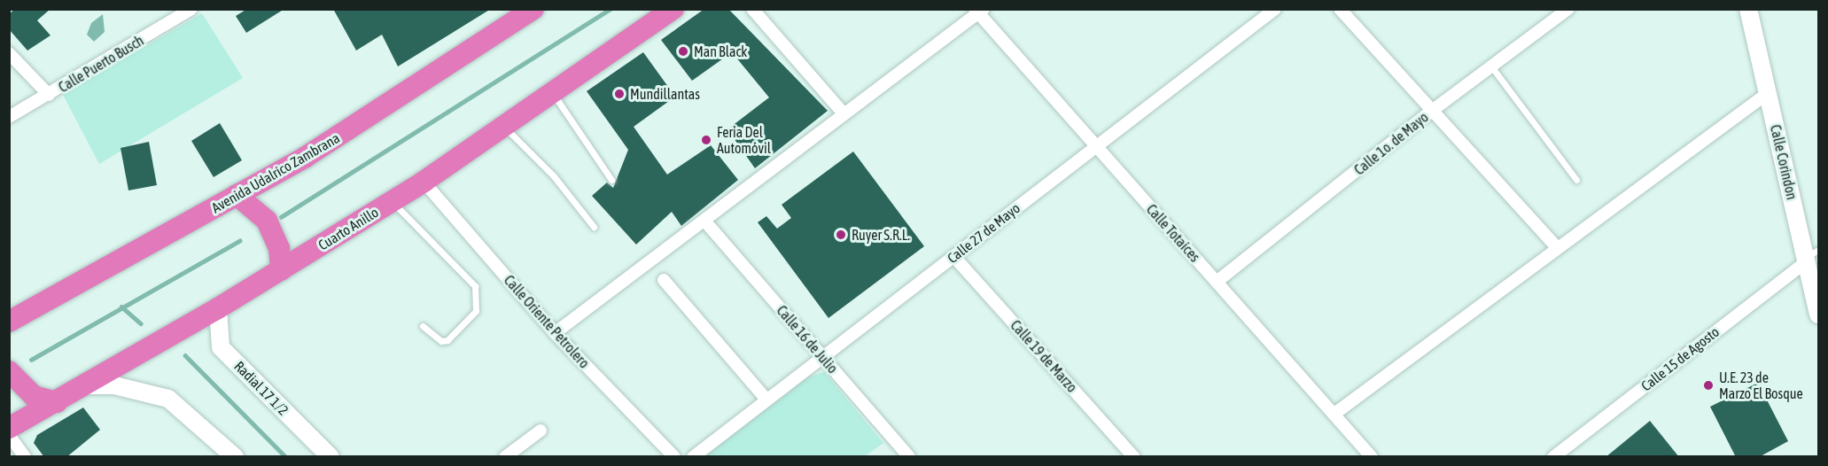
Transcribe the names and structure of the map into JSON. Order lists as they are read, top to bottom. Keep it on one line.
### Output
{"streets":{"highway":["Avenida Udalrico Zambrana","Cuarto Anillo"],"main road":["Calle Corindon","Radial 17 1/2"],"street":["Calle Puerto Busch","Calle 1o. de Mayo","Calle 27 de Mayo","Calle Totaíces","Calle Oriente Petrolero","Calle 16 de Julio","Calle 19 de Marzo","Calle 15 de Agosto"]},"crossings":[["Calle 1o. de Mayo","Calle Totaíces"],["Calle Corindon","Calle 15 de Agosto"],["Cuarto Anillo","Calle Oriente Petrolero"],["Cuarto Anillo","Radial 17 1/2"],["Calle 27 de Mayo","Calle Totaíces"],["Calle 27 de Mayo","Calle 16 de Julio"],["Calle 27 de Mayo","Calle 19 de Marzo"]],"places":["Man Black","Mundillantas","Feria Del Automóvil","Ruyer S.R.L.","U.E. 23 de Marzo El Bosque"]}
